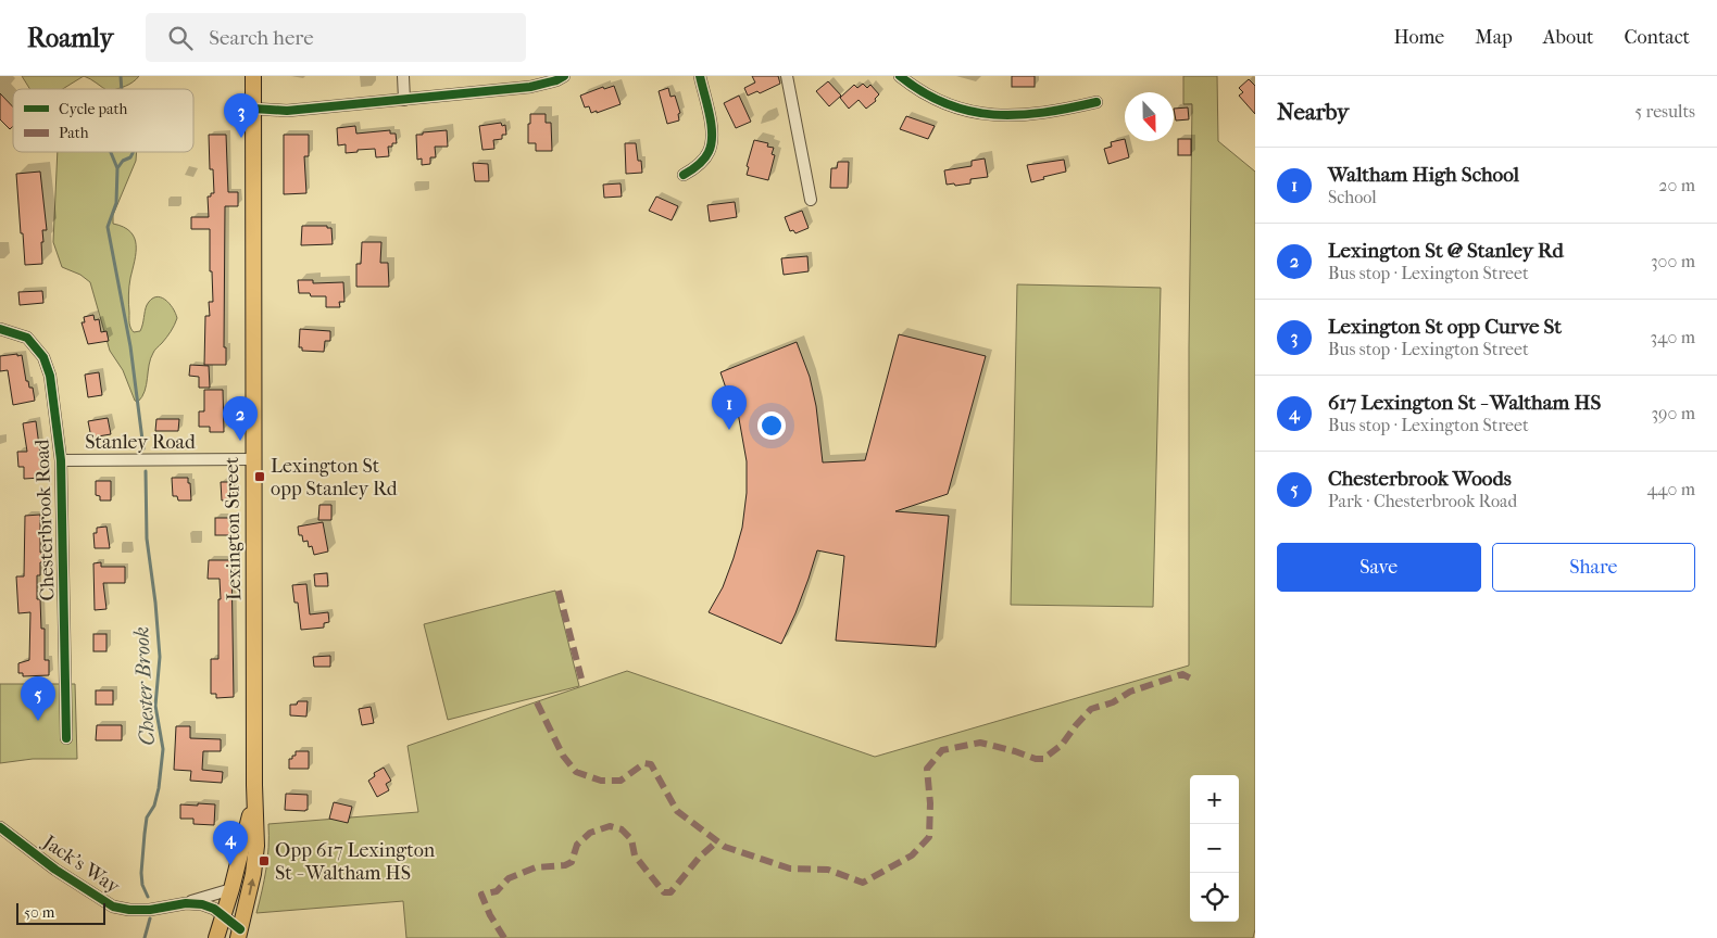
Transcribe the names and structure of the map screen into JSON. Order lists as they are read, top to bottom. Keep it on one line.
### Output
{"streets":{"main road":["Lexington Street"],"street":["Stanley Road","Chesterbrook Road","Jack's Way"]},"crossings":[["Stanley Road","Chesterbrook Road"],["Stanley Road","Lexington Street"],["Lexington Street","Jack's Way"]],"water":["Chester Brook"],"places":{"transit":["Lexington St opp Stanley Rd","Opp 617 Lexington St - Waltham HS"]},"legend":["Cycle path","Path"],"scale_bar":"50 m","north":"bottom","page":{"header":"Roamly","search":"Search here","nav":["Home","Map","About","Contact"],"heading":["Nearby","5 results"],"pins":["3","1","2","5","4"],"list":[{"mark":"1","name":"Waltham High School","note":"School","value":"20 m"},{"mark":"2","name":"Lexington St @ Stanley Rd","note":"Bus stop · Lexington Street","value":"300 m"},{"mark":"3","name":"Lexington St opp Curve St","note":"Bus stop · Lexington Street","value":"340 m"},{"mark":"4","name":"617 Lexington St - Waltham HS","note":"Bus stop · Lexington Street","value":"390 m"},{"mark":"5","name":"Chesterbrook Woods","note":"Park · Chesterbrook Road","value":"440 m"}],"buttons":["Save","Share"],"map_buttons":["+","−"],"scale":"50 m"}}
